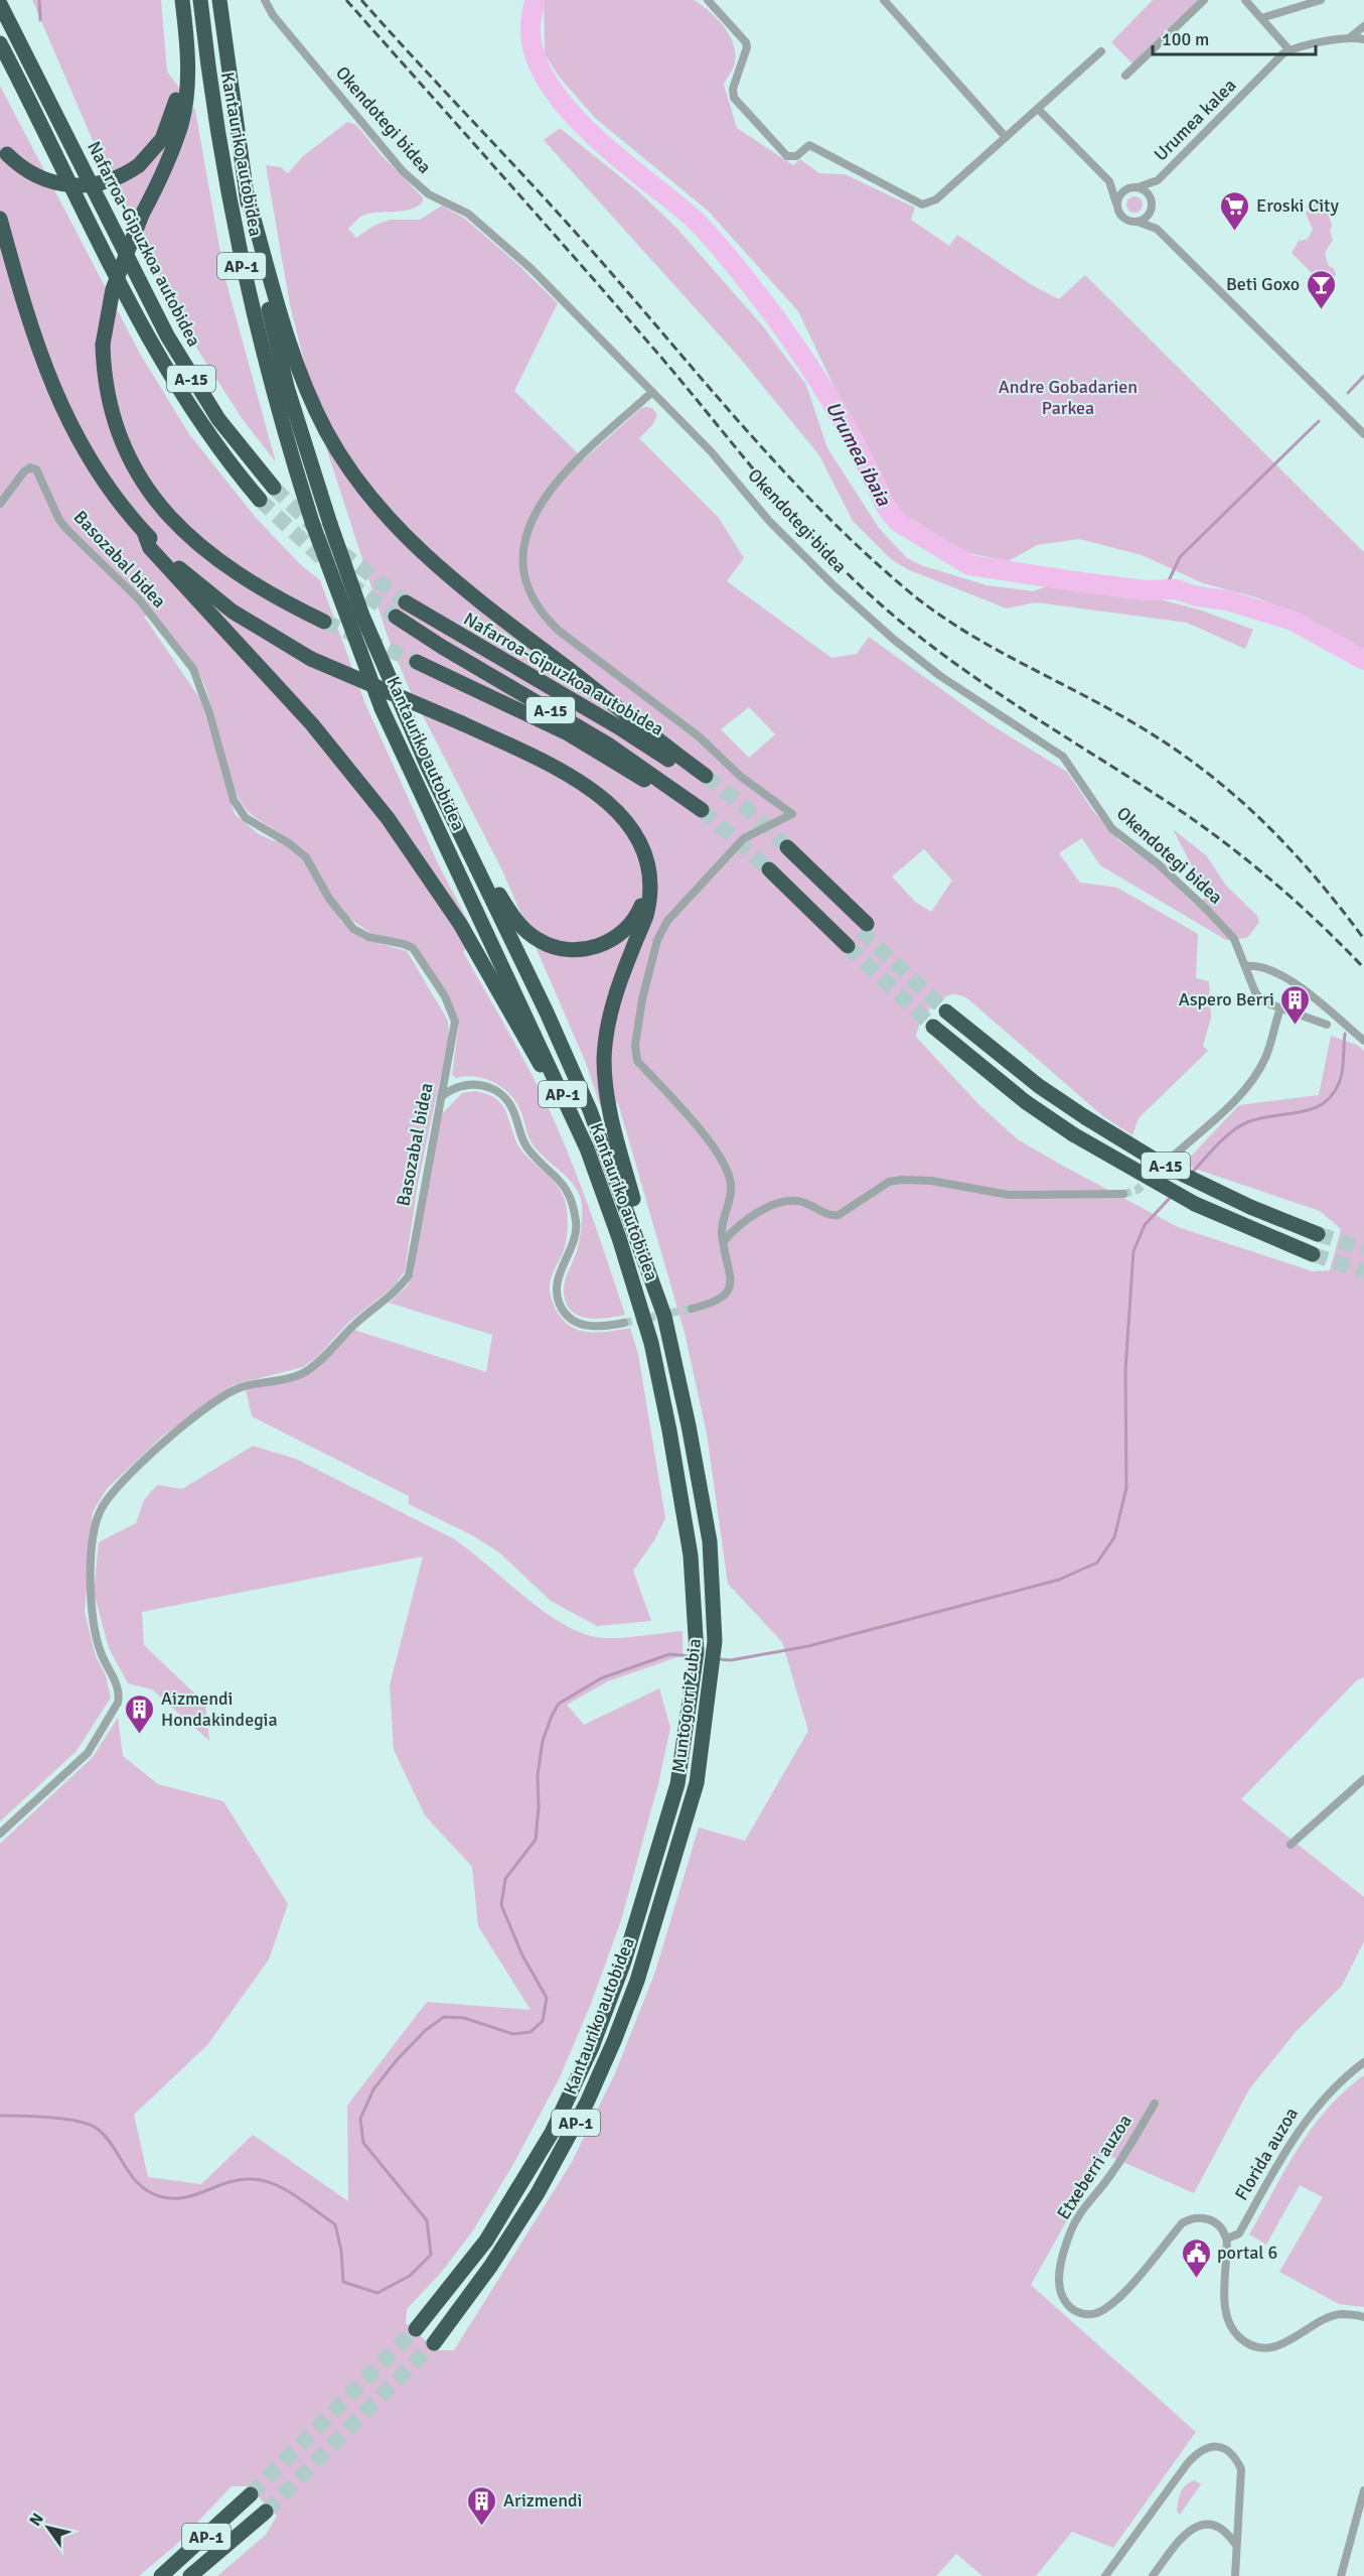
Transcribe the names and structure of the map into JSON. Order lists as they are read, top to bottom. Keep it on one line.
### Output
{"streets":{"highway":["Kantauriko autobidea","Nafarroa-Gipuzkoa autobidea","AP-1","A-15","Muntogorri Zubia"],"street":["Okendotegi bidea","Urumea kalea","Basozabal bidea","Florida auzoa","Etxeberri auzoa"]},"crossings":[["Kantauriko autobidea","Nafarroa-Gipuzkoa autobidea"],["Kantauriko autobidea","AP-1"],["Kantauriko autobidea","Muntogorri Zubia"],["Nafarroa-Gipuzkoa autobidea","AP-1"],["Florida auzoa","Etxeberri auzoa"]],"water":["Urumea ibaia"],"parks":["Andre Gobadarien Parkea"],"places":{"supermarket":["Eroski City"],"bar":["Beti Goxo"],"building":["Aspero Berri","Aizmendi Hondakindegia","Arizmendi"],"public building":["portal 6"]},"scale_bar":"100 m","north":"top left"}
